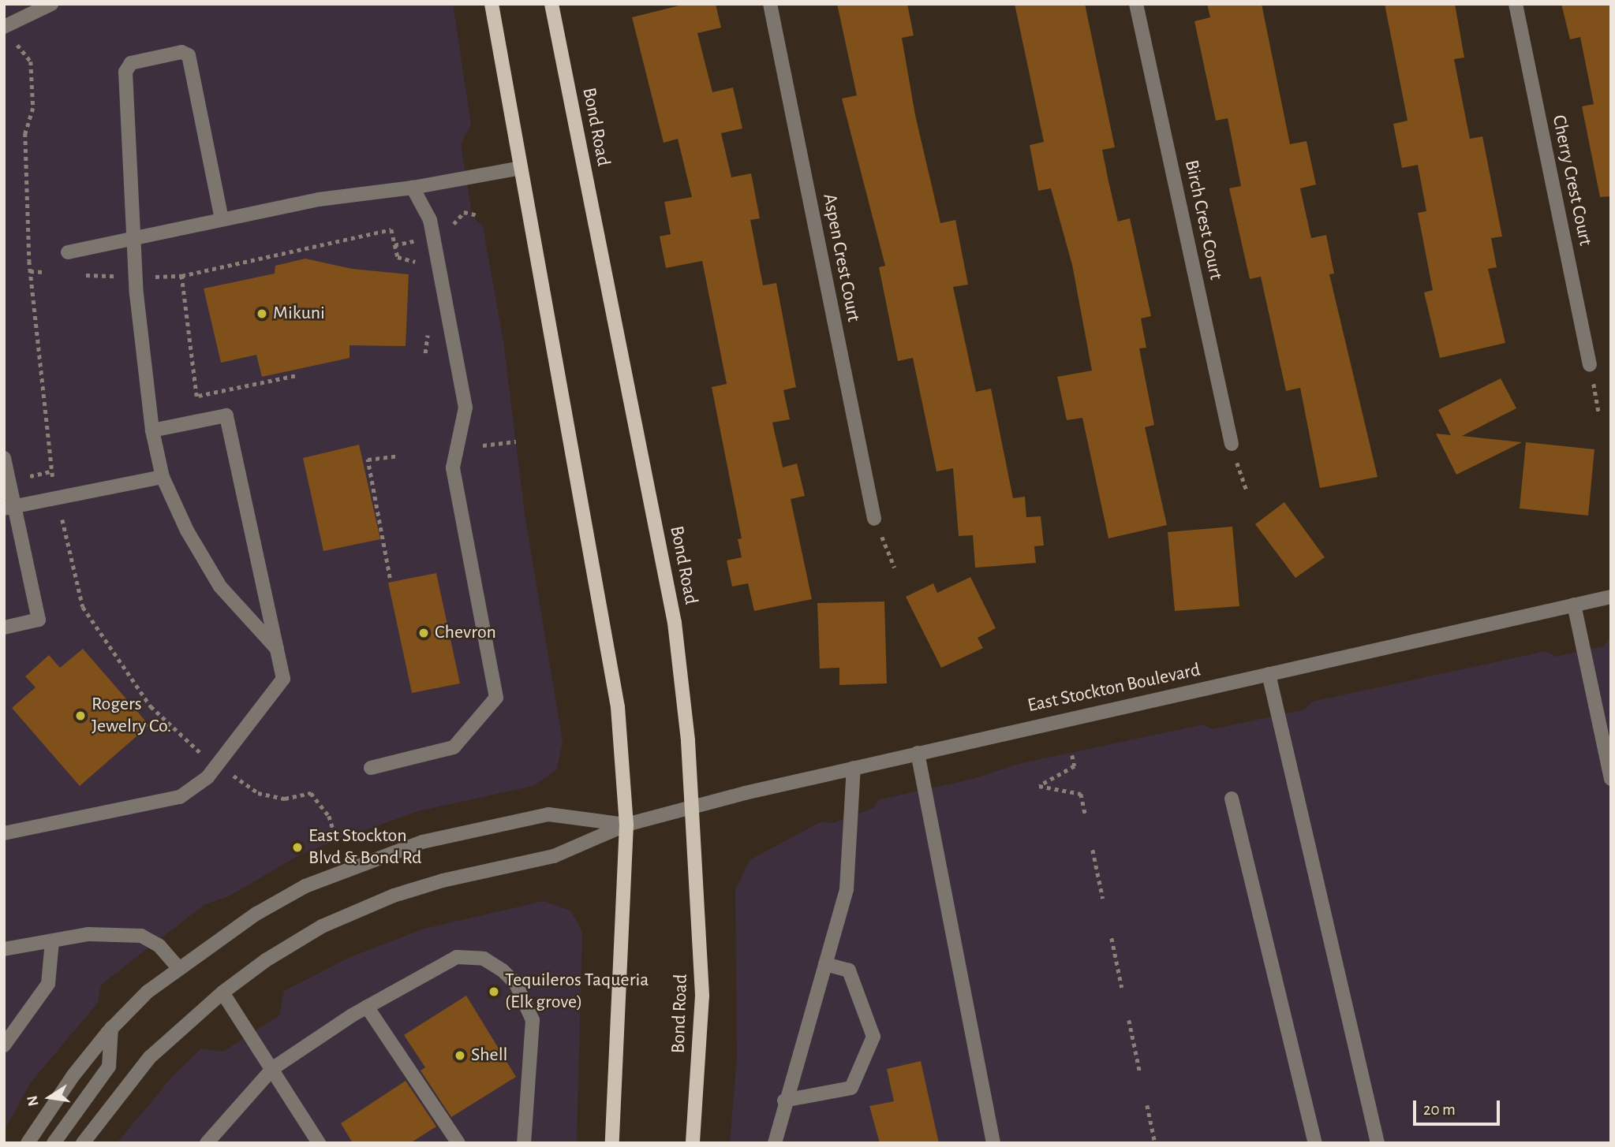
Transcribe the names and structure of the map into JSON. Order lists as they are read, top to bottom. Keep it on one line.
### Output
{"streets":{"main road":["Bond Road"],"street":["Cherry Crest Court","Birch Crest Court","Aspen Crest Court","East Stockton Boulevard"]},"crossings":[["Bond Road","East Stockton Boulevard"]],"places":["Mikuni","Chevron","Rogers Jewelry Co.","East Stockton Blvd & Bond Rd","Tequileros Taqueria (Elk grove)","Shell"],"scale_bar":"20 m","north":"left"}
